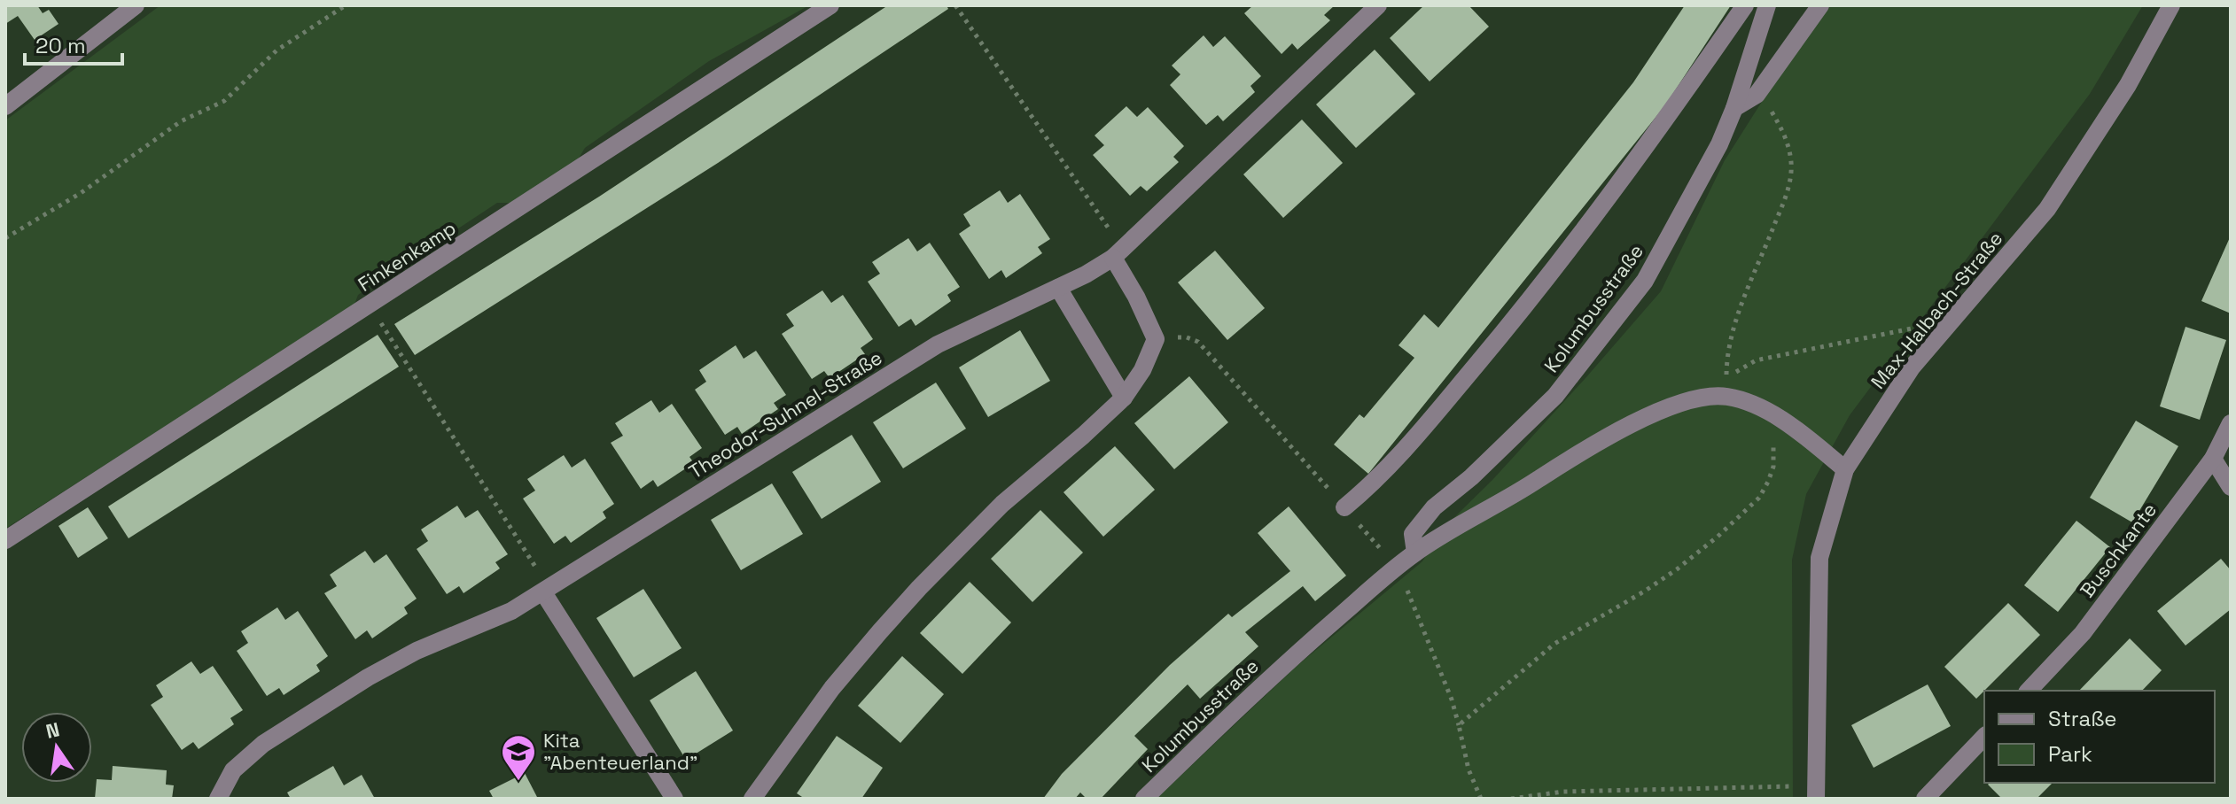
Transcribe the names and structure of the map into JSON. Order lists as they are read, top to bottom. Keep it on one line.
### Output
{"streets":{"street":["Finkenkamp","Kolumbusstraße","Max-Halbach-Straße","Theodor-Suhnel-Straße","Buschkante"]},"crossings":[["Kolumbusstraße","Max-Halbach-Straße"]],"places":{"school or university":["Kita \"Abenteuerland\""]},"legend":["Straße","Park"],"scale_bar":"20 m","north":"top"}
